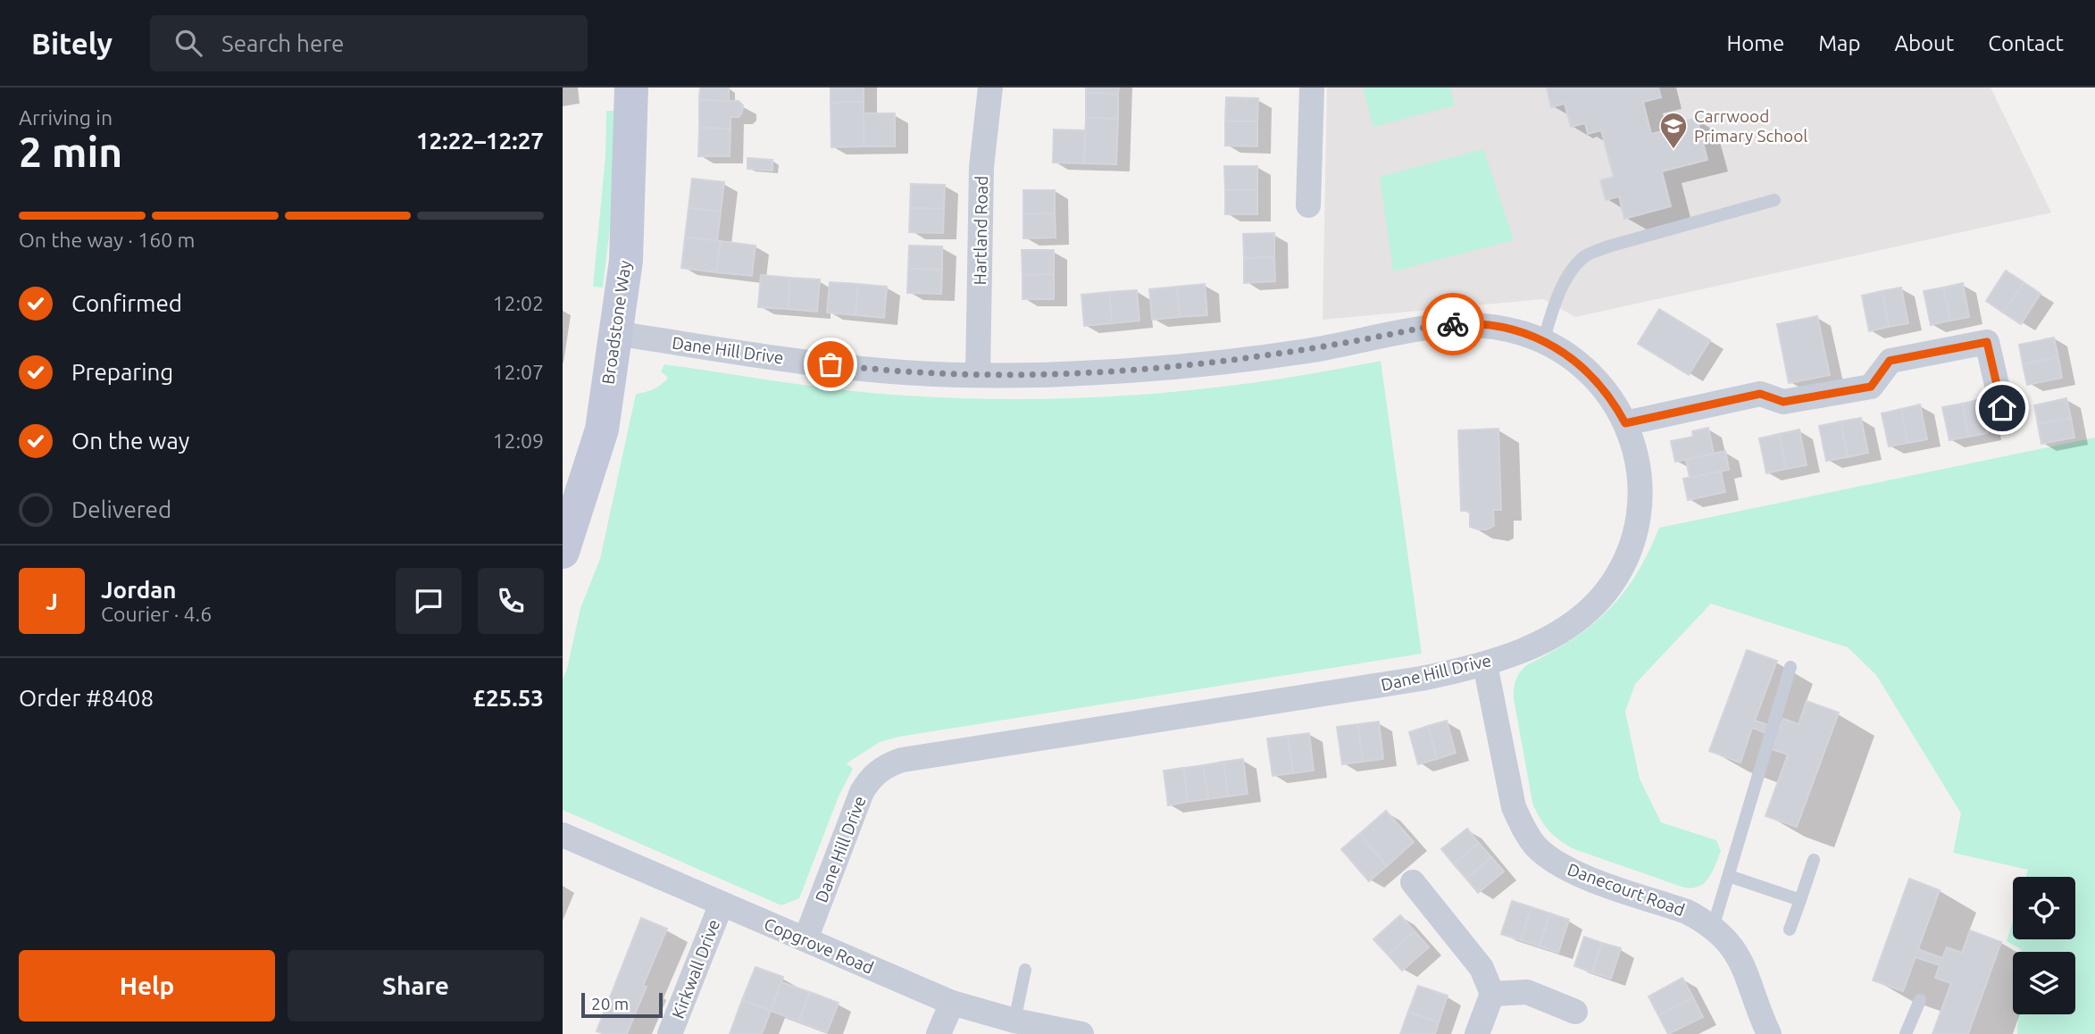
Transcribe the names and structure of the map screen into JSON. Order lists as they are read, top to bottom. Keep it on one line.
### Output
{"streets":{"street":["Hartland Road","Broadstone Way","Dane Hill Drive","Danecourt Road","Copgrove Road","Kirkwall Drive"]},"crossings":[["Hartland Road","Dane Hill Drive"],["Broadstone Way","Dane Hill Drive"],["Dane Hill Drive","Danecourt Road"],["Dane Hill Drive","Copgrove Road"],["Copgrove Road","Kirkwall Drive"]],"places":{"school or university":["Carrwood Primary School"]},"scale_bar":"20 m","page":{"header":"Bitely","search":"Search here","nav":["Home","Map","About","Contact"],"heading":["2 min","Arriving in","12:22–12:27"],"panel":["Jordan","Courier · 4.6","Order #8408","£25.53"],"bar":"On the way · 160 m","list":[["Confirmed","12:02"],["Preparing","12:07"],["On the way","12:09"],"Delivered"],"round":"J","buttons":["Help","Share"],"scale":"20 m"}}
